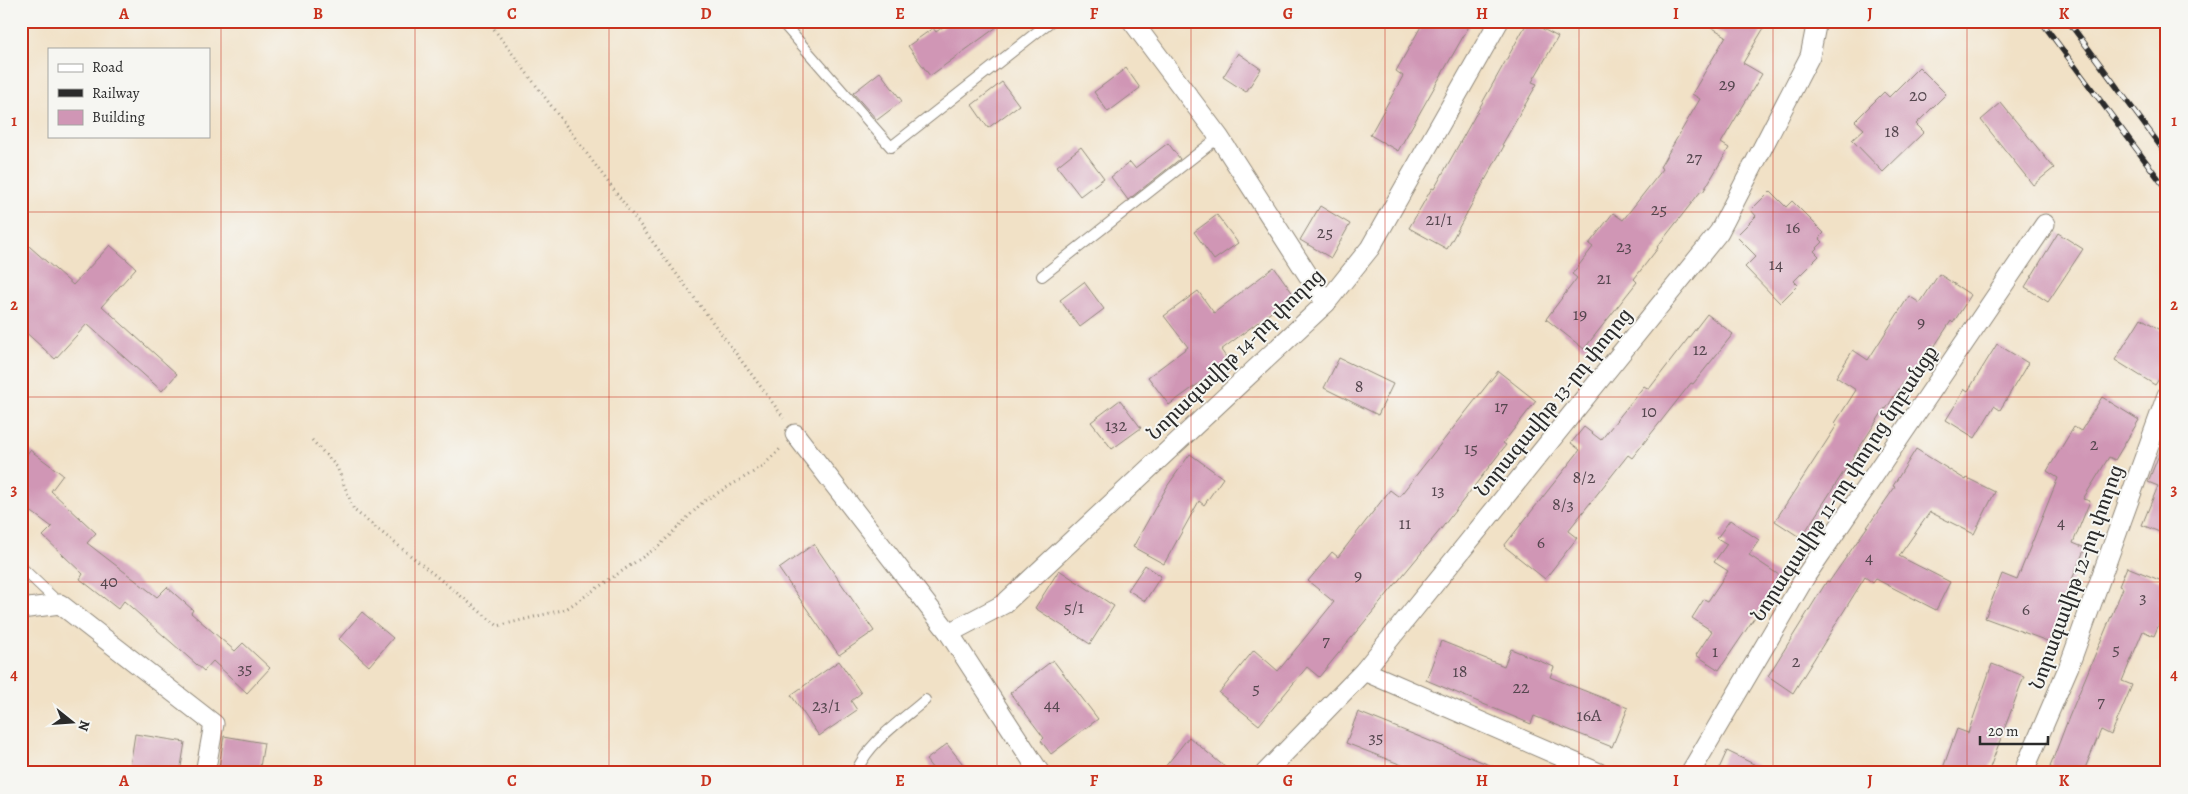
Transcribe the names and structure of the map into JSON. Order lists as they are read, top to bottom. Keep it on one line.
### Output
{"streets":{"street":["Նորագավիթ 14-րդ փողոց","Նորագավիթ 13-րդ փողոց","Նորագավիթ 11-րդ փողոց նրբանցք","Նորագավիթ 12-րդ փողոց"]},"house_numbers":["29","20","18","27","25","21/1","16","25","23","14","21","19","9","12","8","17","10","132","2","15","8/2","13","8/3","4","11","6","4","9","40","3","5/1","6","7","5","1","2","35","18","22","5","7","44","23/1","16A","35"],"legend":["Road","Railway","Building"],"scale_bar":"20 m","north":"right","grid":{"columns":["A","B","C","D","E","F","G","H","I","J","K"],"rows":["1","2","3","4"]}}
